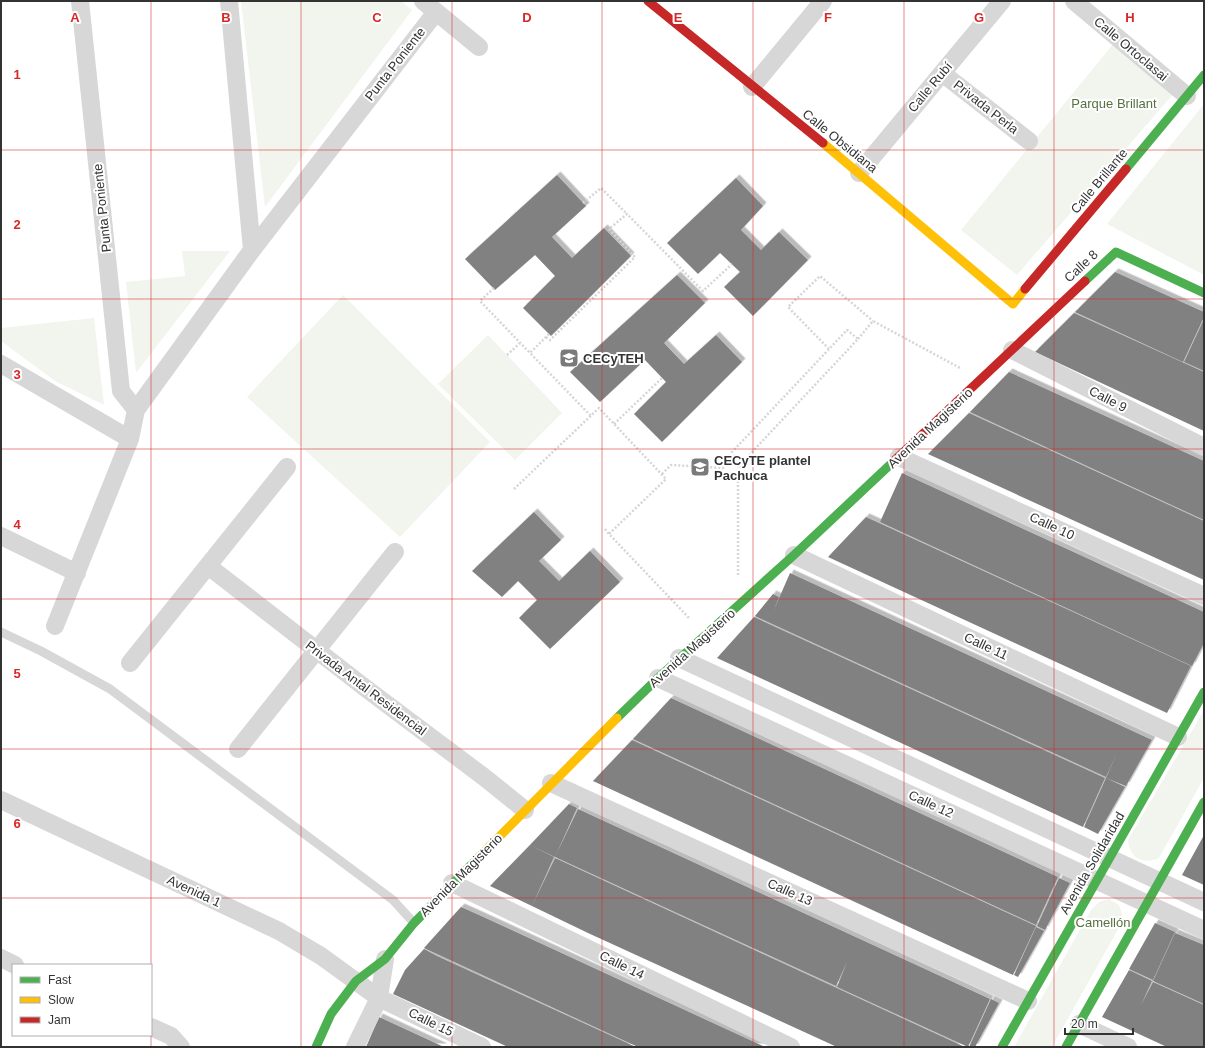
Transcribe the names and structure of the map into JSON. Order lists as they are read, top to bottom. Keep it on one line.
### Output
{"streets":{"street":["Calle Ortoclasai","Punta Poniente","Calle Rubí","Privada Perla","Calle Obsidiana","Calle Brillante","Calle 8","Calle 9","Avenida Magisterio","Calle 10","Calle 11","Privada Antal Residencial","Calle 12","Avenida Solidaridad","Avenida 1","Calle 13","Calle 14","Calle 15"]},"crossings":[["Calle Ortoclasai","Calle Brillante"],["Calle Rubí","Privada Perla"],["Calle Rubí","Calle Obsidiana"],["Calle Obsidiana","Calle Brillante"],["Calle 8","Calle 9"],["Calle 8","Avenida Magisterio"],["Calle 9","Avenida Magisterio"],["Avenida Magisterio","Calle 10"],["Avenida Magisterio","Calle 11"],["Avenida Magisterio","Privada Antal Residencial"],["Avenida Magisterio","Calle 12"],["Avenida Magisterio","Avenida 1"],["Avenida Magisterio","Calle 13"],["Avenida Magisterio","Calle 14"],["Calle 11","Avenida Solidaridad"],["Calle 12","Avenida Solidaridad"],["Avenida Solidaridad","Calle 13"],["Avenida 1","Calle 15"]],"parks":["Parque Brillant","Camellón"],"places":{"school or university":["CECyTEH","CECyTE plantel Pachuca"]},"legend":["Fast","Slow","Jam"],"scale_bar":"20 m","grid":{"columns":["A","B","C","D","E","F","G","H"],"rows":["1","2","3","4","5","6"]}}
